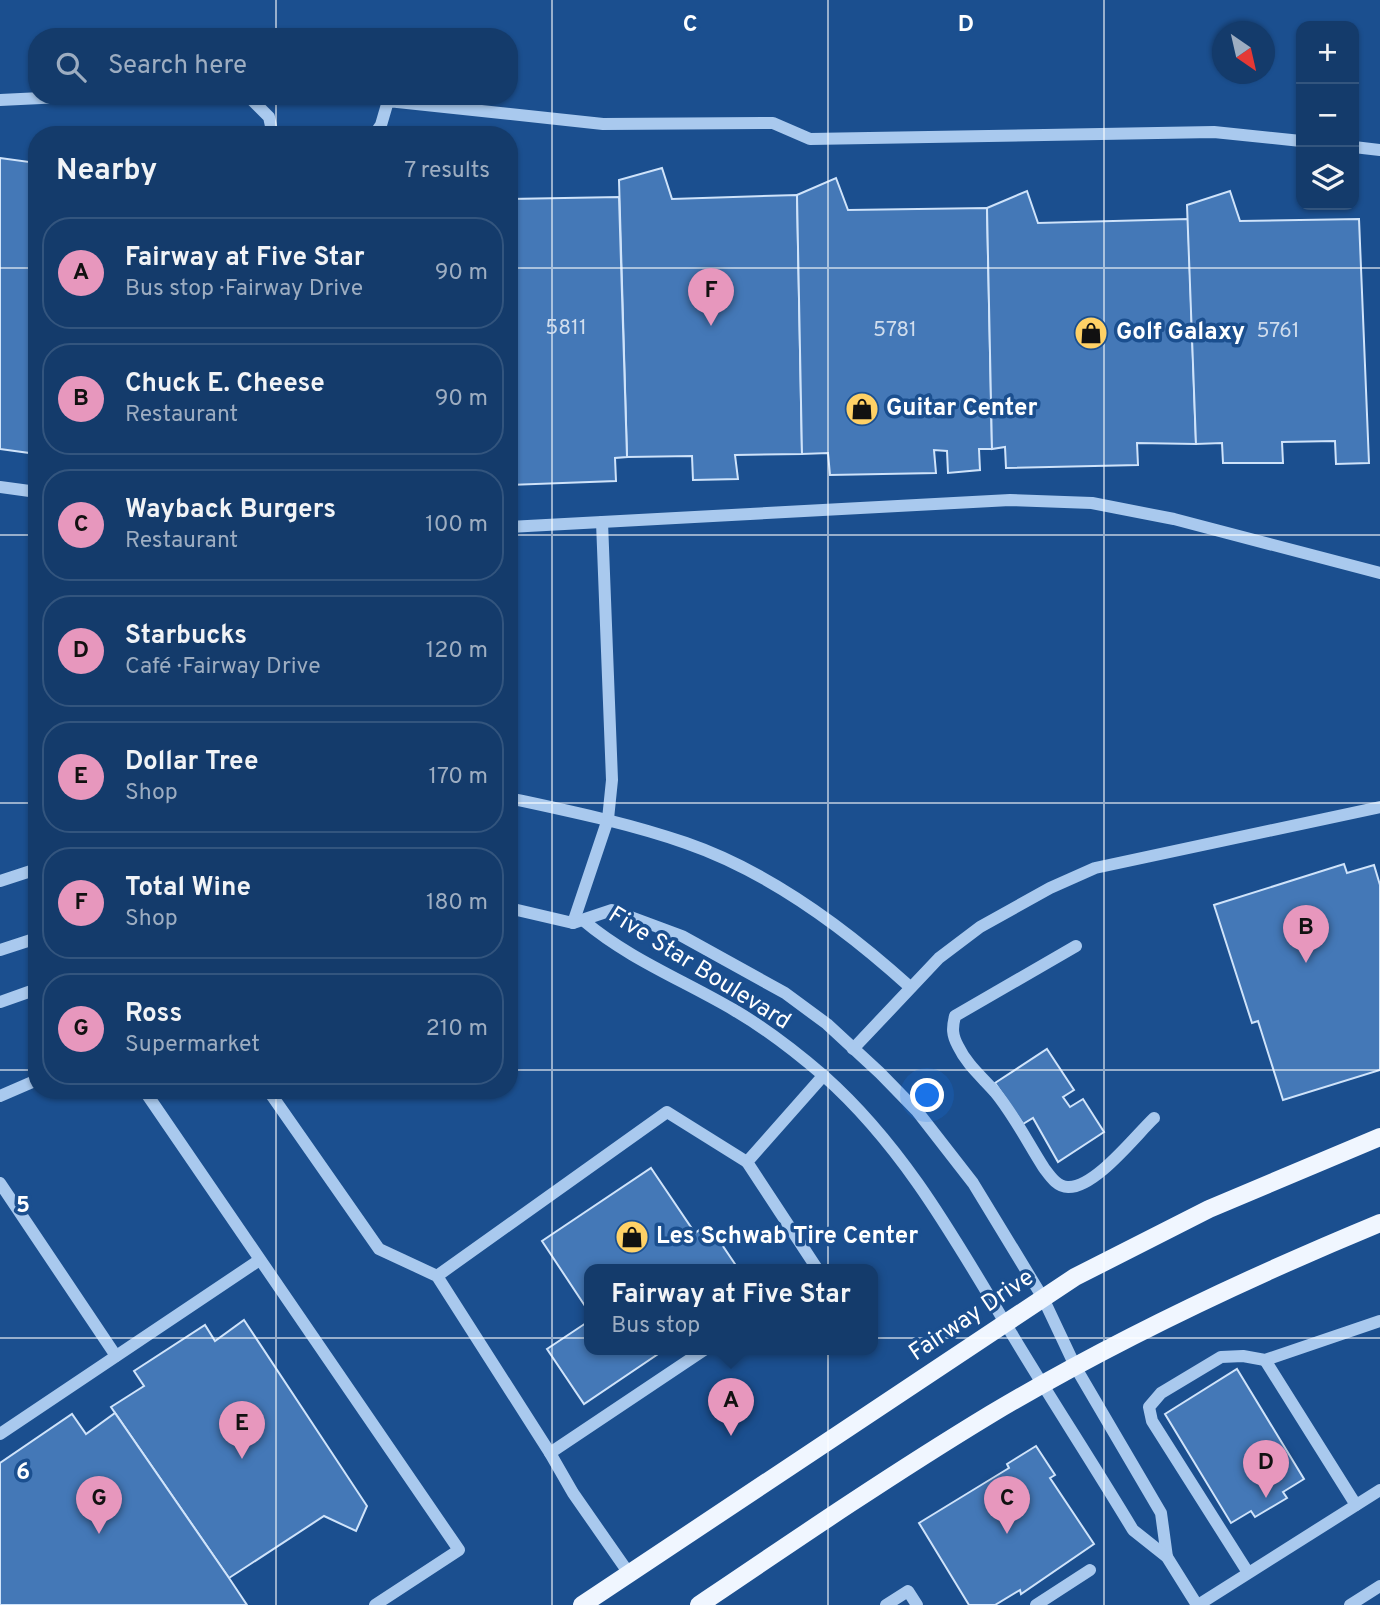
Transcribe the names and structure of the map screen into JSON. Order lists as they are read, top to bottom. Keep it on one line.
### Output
{"streets":{"main road":["Fairway Drive"],"street":["Five Star Boulevard"]},"crossings":[["Five Star Boulevard","Fairway Drive"]],"places":{"shop":["Golf Galaxy","Guitar Center","Les Schwab Tire Center"]},"house_numbers":["5811","5781","5761"],"north":"bottom right","page":{"map_buttons":["+","−"],"search":"Search here","heading":["Nearby","7 results"],"list":[{"mark":"A","name":"Fairway at Five Star","note":"Bus stop · Fairway Drive","value":"90 m"},{"mark":"B","name":"Chuck E. Cheese","note":"Restaurant","value":"90 m"},{"mark":"C","name":"Wayback Burgers","note":"Restaurant","value":"100 m"},{"mark":"D","name":"Starbucks","note":"Café · Fairway Drive","value":"120 m"},{"mark":"E","name":"Dollar Tree","note":"Shop","value":"170 m"},{"mark":"F","name":"Total Wine","note":"Shop","value":"180 m"},{"mark":"G","name":"Ross","note":"Supermarket","value":"210 m"}],"pins":["F","B","A","E","D","C","G"],"popup":["Fairway at Five Star","Bus stop"]},"grid":{"columns":["C","D"],"rows":["5","6"]}}
